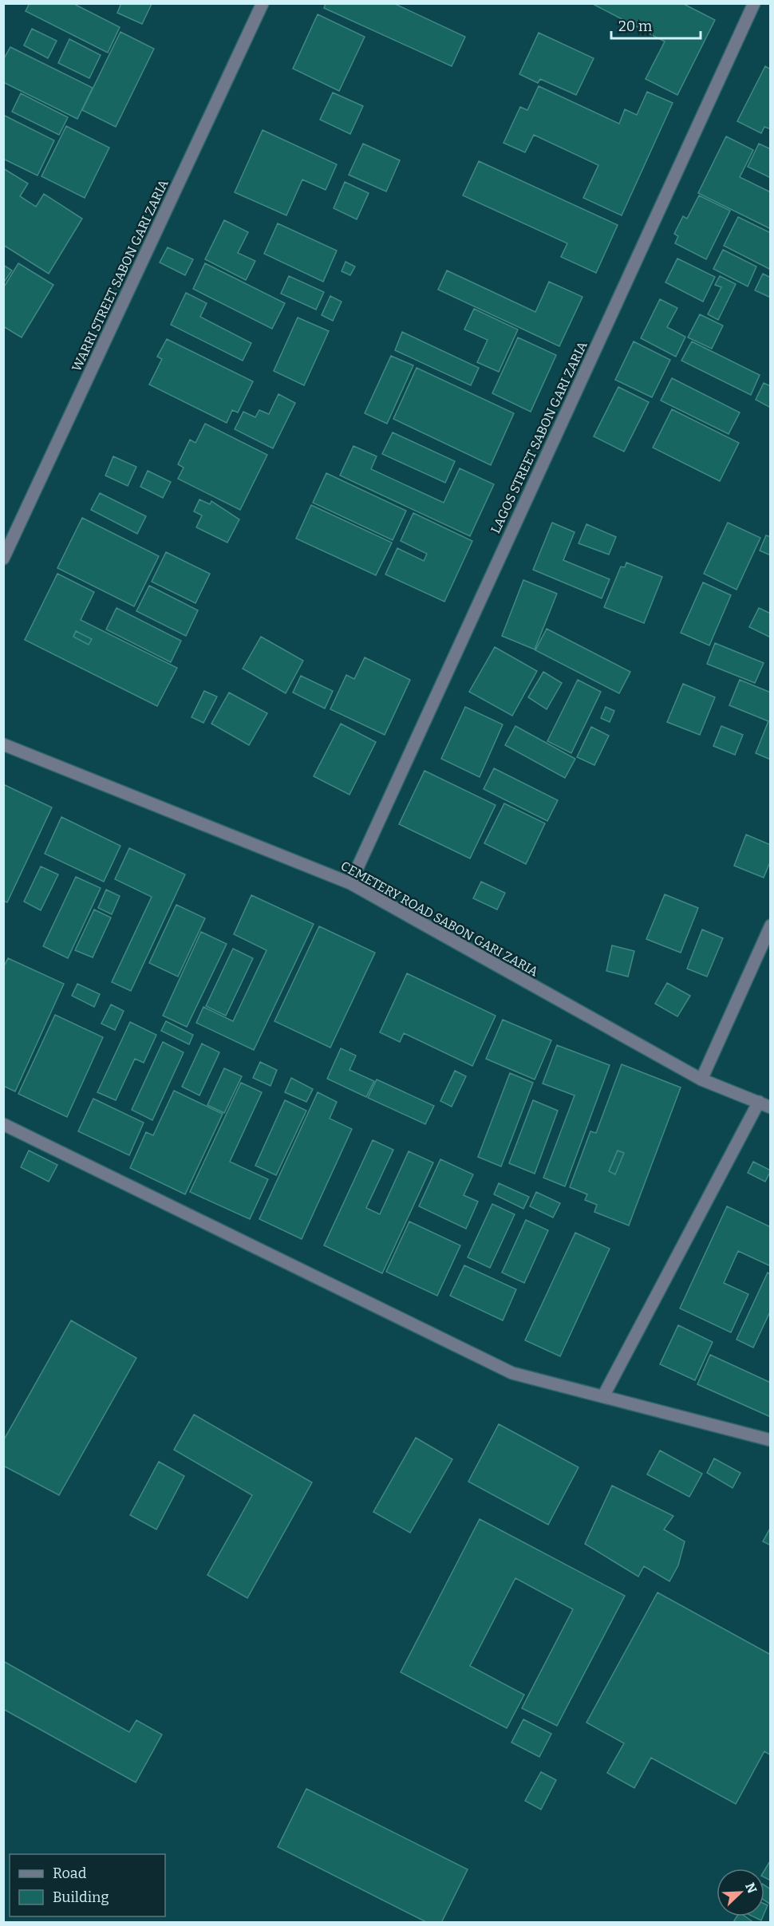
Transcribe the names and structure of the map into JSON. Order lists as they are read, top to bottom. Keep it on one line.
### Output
{"streets":{"street":["WARRI STREET SABON GARI ZARIA","LAGOS STREET SABON GARI ZARIA","CEMETERY ROAD SABON GARI ZARIA"]},"crossings":[["LAGOS STREET SABON GARI ZARIA","CEMETERY ROAD SABON GARI ZARIA"]],"legend":["Road","Building"],"scale_bar":"20 m","north":"top right"}
